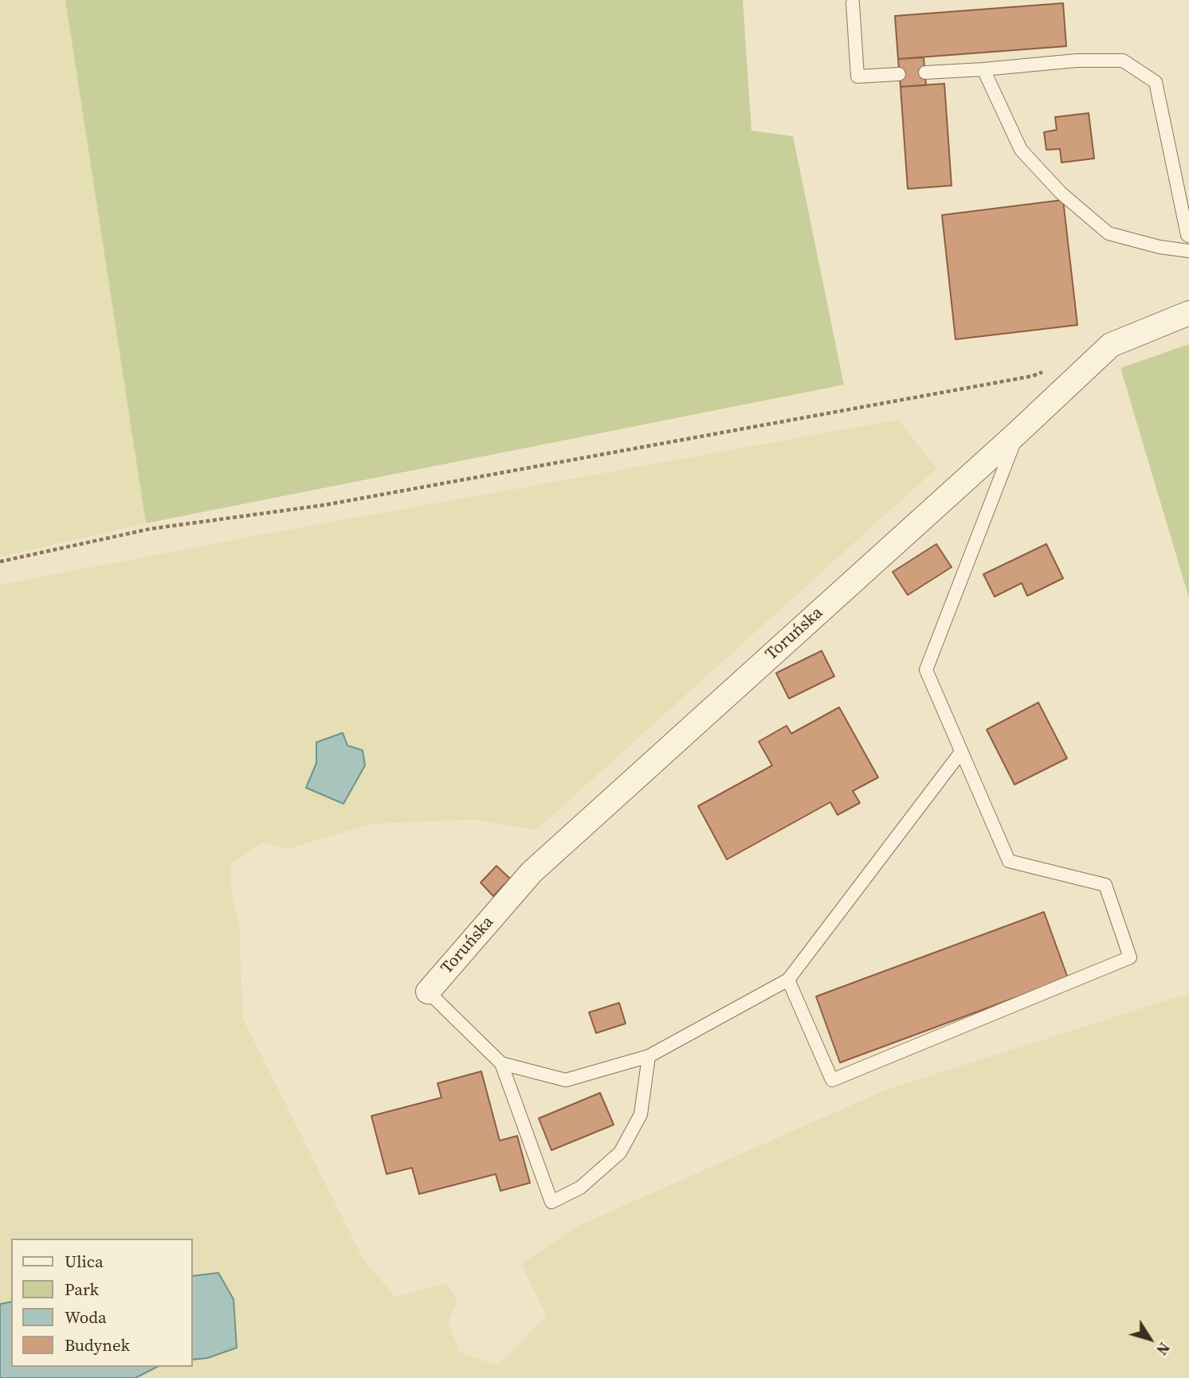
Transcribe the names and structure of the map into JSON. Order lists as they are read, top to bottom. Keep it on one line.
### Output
{"streets":{"street":["Toruńska"]},"legend":["Ulica","Park","Woda","Budynek"],"north":"bottom right"}
